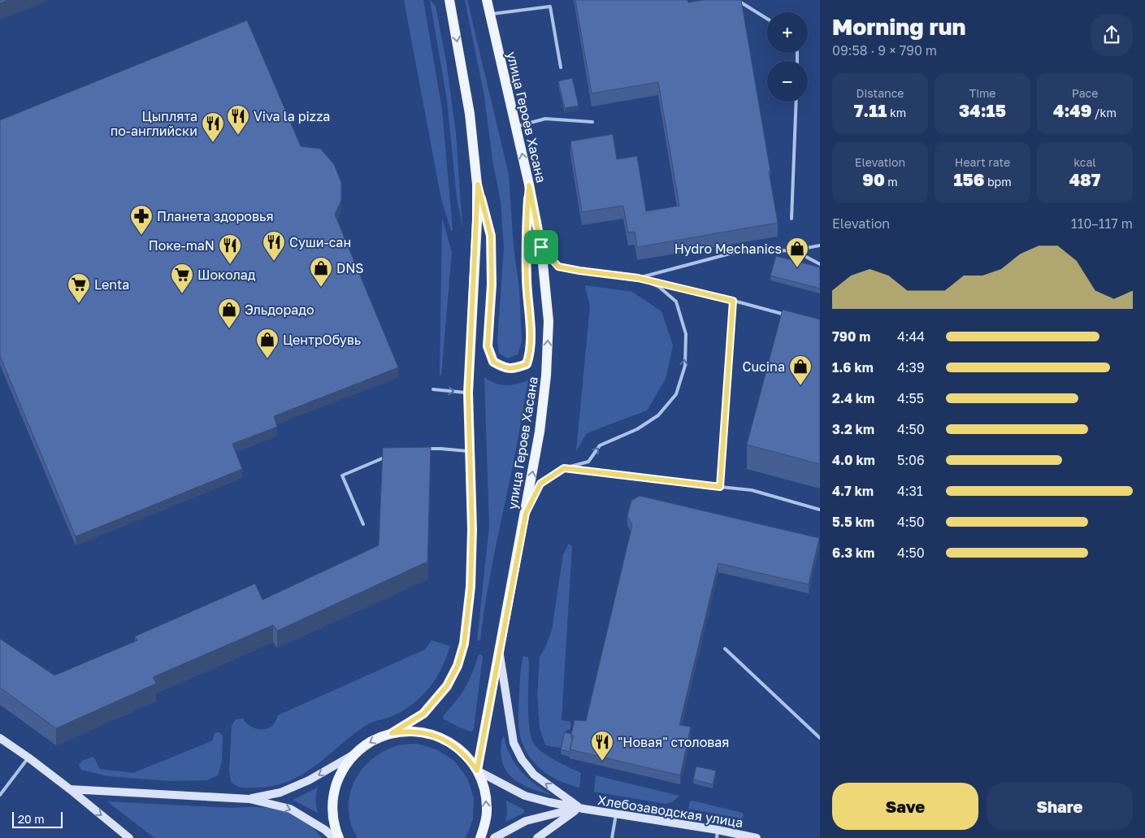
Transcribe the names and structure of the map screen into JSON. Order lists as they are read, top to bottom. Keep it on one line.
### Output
{"streets":{"main road":["улица Героев Хасана","Хлебозаводская улица"]},"crossings":[["улица Героев Хасана","Хлебозаводская улица"]],"places":{"restaurant":["Viva la pizza","Цыплята по-английски","Суши-сан","Поке-maN","\"Новая\" столовая"],"pharmacy":["Планета здоровья"],"shop":["Hydro Mechanics","DNS","Эльдорадо","ЦентрОбувь","Cucina"],"supermarket":["Шоколад","Lenta"]},"scale_bar":"20 m","page":{"heading":["Morning run","09:58 · 9 × 790 m"],"map_buttons":["+","−"],"stats":[["Distance","7.11 km"],["Time","34:15"],["Pace","4:49 /km"],["Elevation","90 m"],["Heart rate","156 bpm"],["kcal","487"]],"chart":["Elevation","110–117 m"],"list":[{"name":"790 m","note":"4:44"},{"name":"1.6 km","note":"4:39"},{"name":"2.4 km","note":"4:55"},{"name":"3.2 km","note":"4:50"},{"name":"4.0 km","note":"5:06"},{"name":"4.7 km","note":"4:31"},{"name":"5.5 km","note":"4:50"},{"name":"6.3 km","note":"4:50"}],"buttons":["Save","Share"],"scale":"20 m"}}
